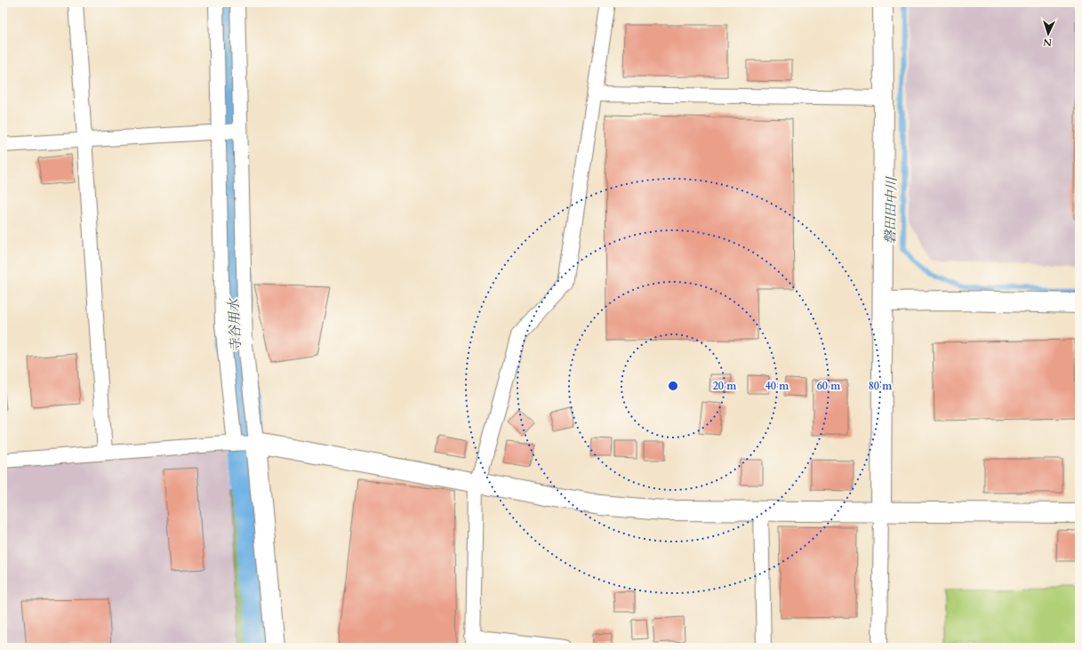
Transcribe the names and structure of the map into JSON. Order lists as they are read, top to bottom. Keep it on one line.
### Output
{"water":["磐田田中川","寺谷用水"],"north":"bottom","rings":["20 m","40 m","60 m","80 m"]}
